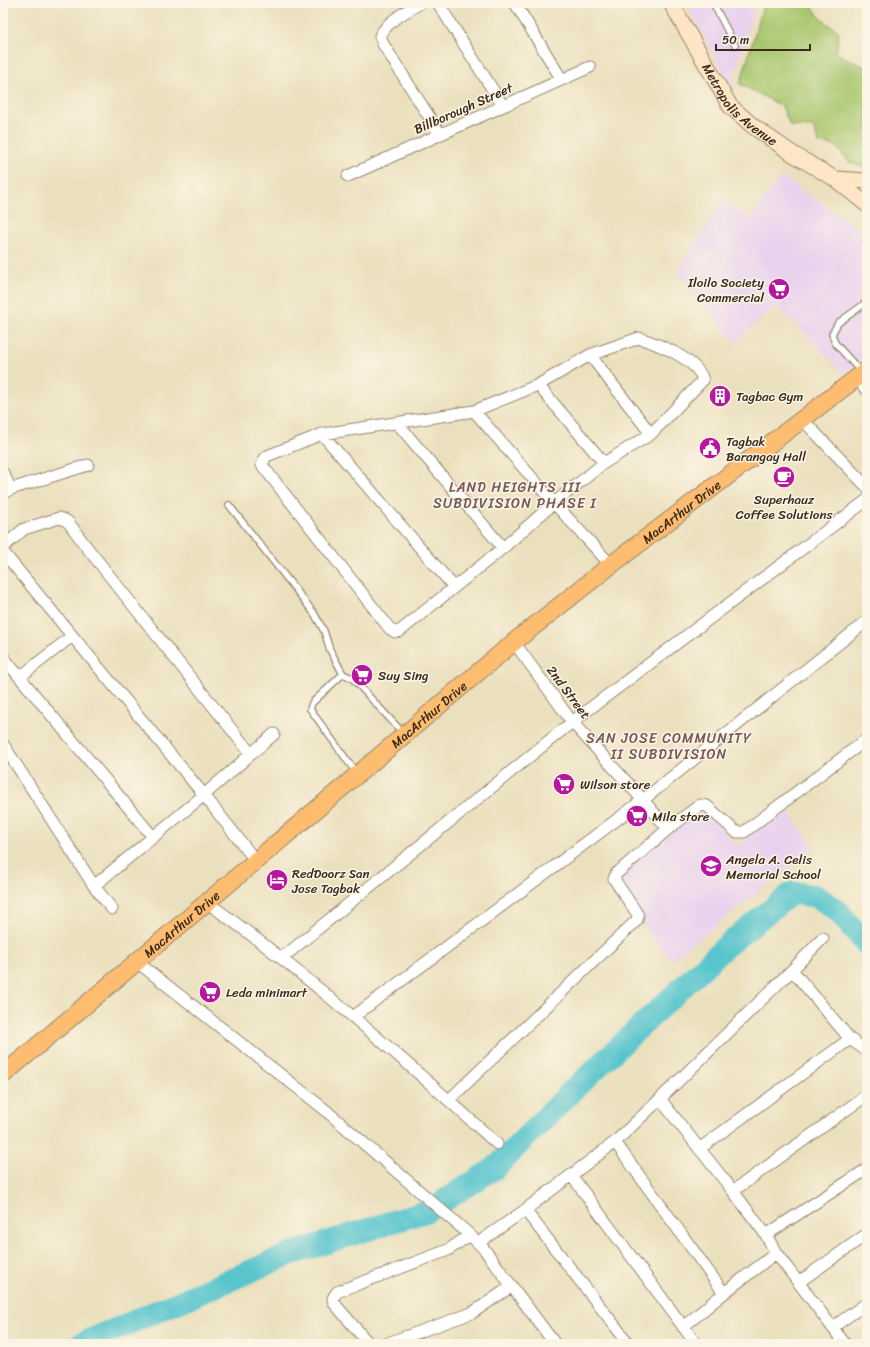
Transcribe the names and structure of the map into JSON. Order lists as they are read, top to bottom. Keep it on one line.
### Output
{"streets":{"main road":["Metropolis Avenue","MacArthur Drive"],"street":["Billborough Street","2nd Street"]},"crossings":[["MacArthur Drive","2nd Street"]],"districts":["LAND HEIGHTS III SUBDIVISION PHASE I","SAN JOSE COMMUNITY II SUBDIVISION"],"places":{"supermarket":["Iloilo Society Commercial","Suy Sing","Wilson store","Mila store","Leda minimart"],"building":["Tagbac Gym"],"public building":["Tagbak Barangay Hall"],"cafe":["Superhauz Coffee Solutions"],"school or university":["Angela A. Celis Memorial School"],"hotel":["RedDoorz San Jose Tagbak"]},"scale_bar":"50 m"}
